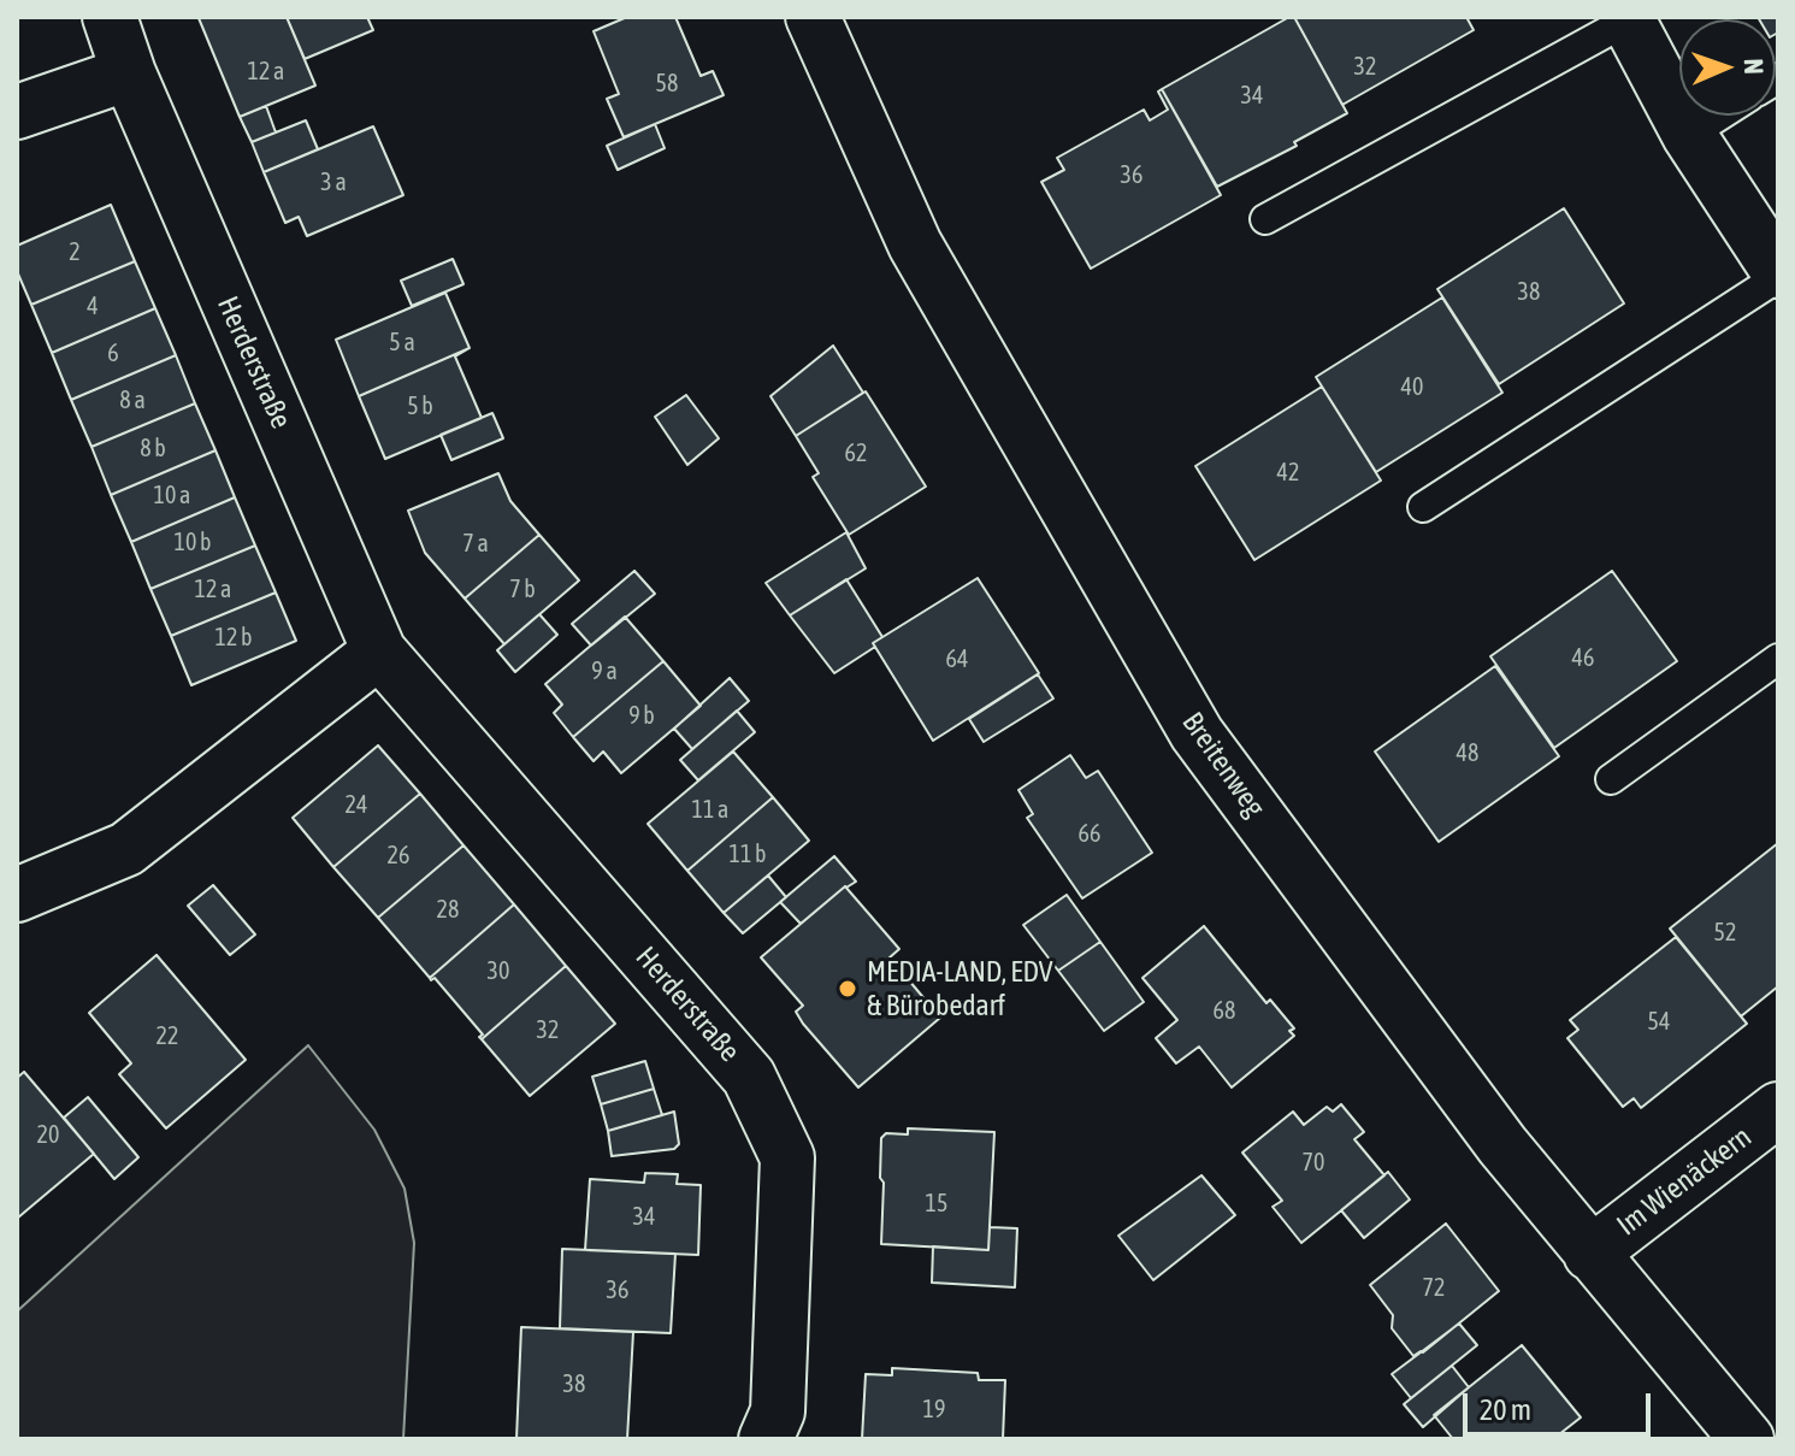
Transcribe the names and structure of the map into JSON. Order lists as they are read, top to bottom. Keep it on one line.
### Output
{"streets":{"street":["Herderstraße","Breitenweg","Im Wienäckern"]},"crossings":[["Breitenweg","Im Wienäckern"]],"places":["MEDIA-LAND, EDV & Bürobedarf"],"house_numbers":["32","12 a","58","34","36","3 a","2","38","4","5 a","6","40","8 a","5 b","8 b","62","42","10 a","10 b","7 a","12 a","7 b","12 b","46","64","9 a","9 b","48","24","11 a","66","11 b","26","28","52","30","68","54","32","22","20","70","15","34","72","36","38","19"],"scale_bar":"20 m","north":"right"}
